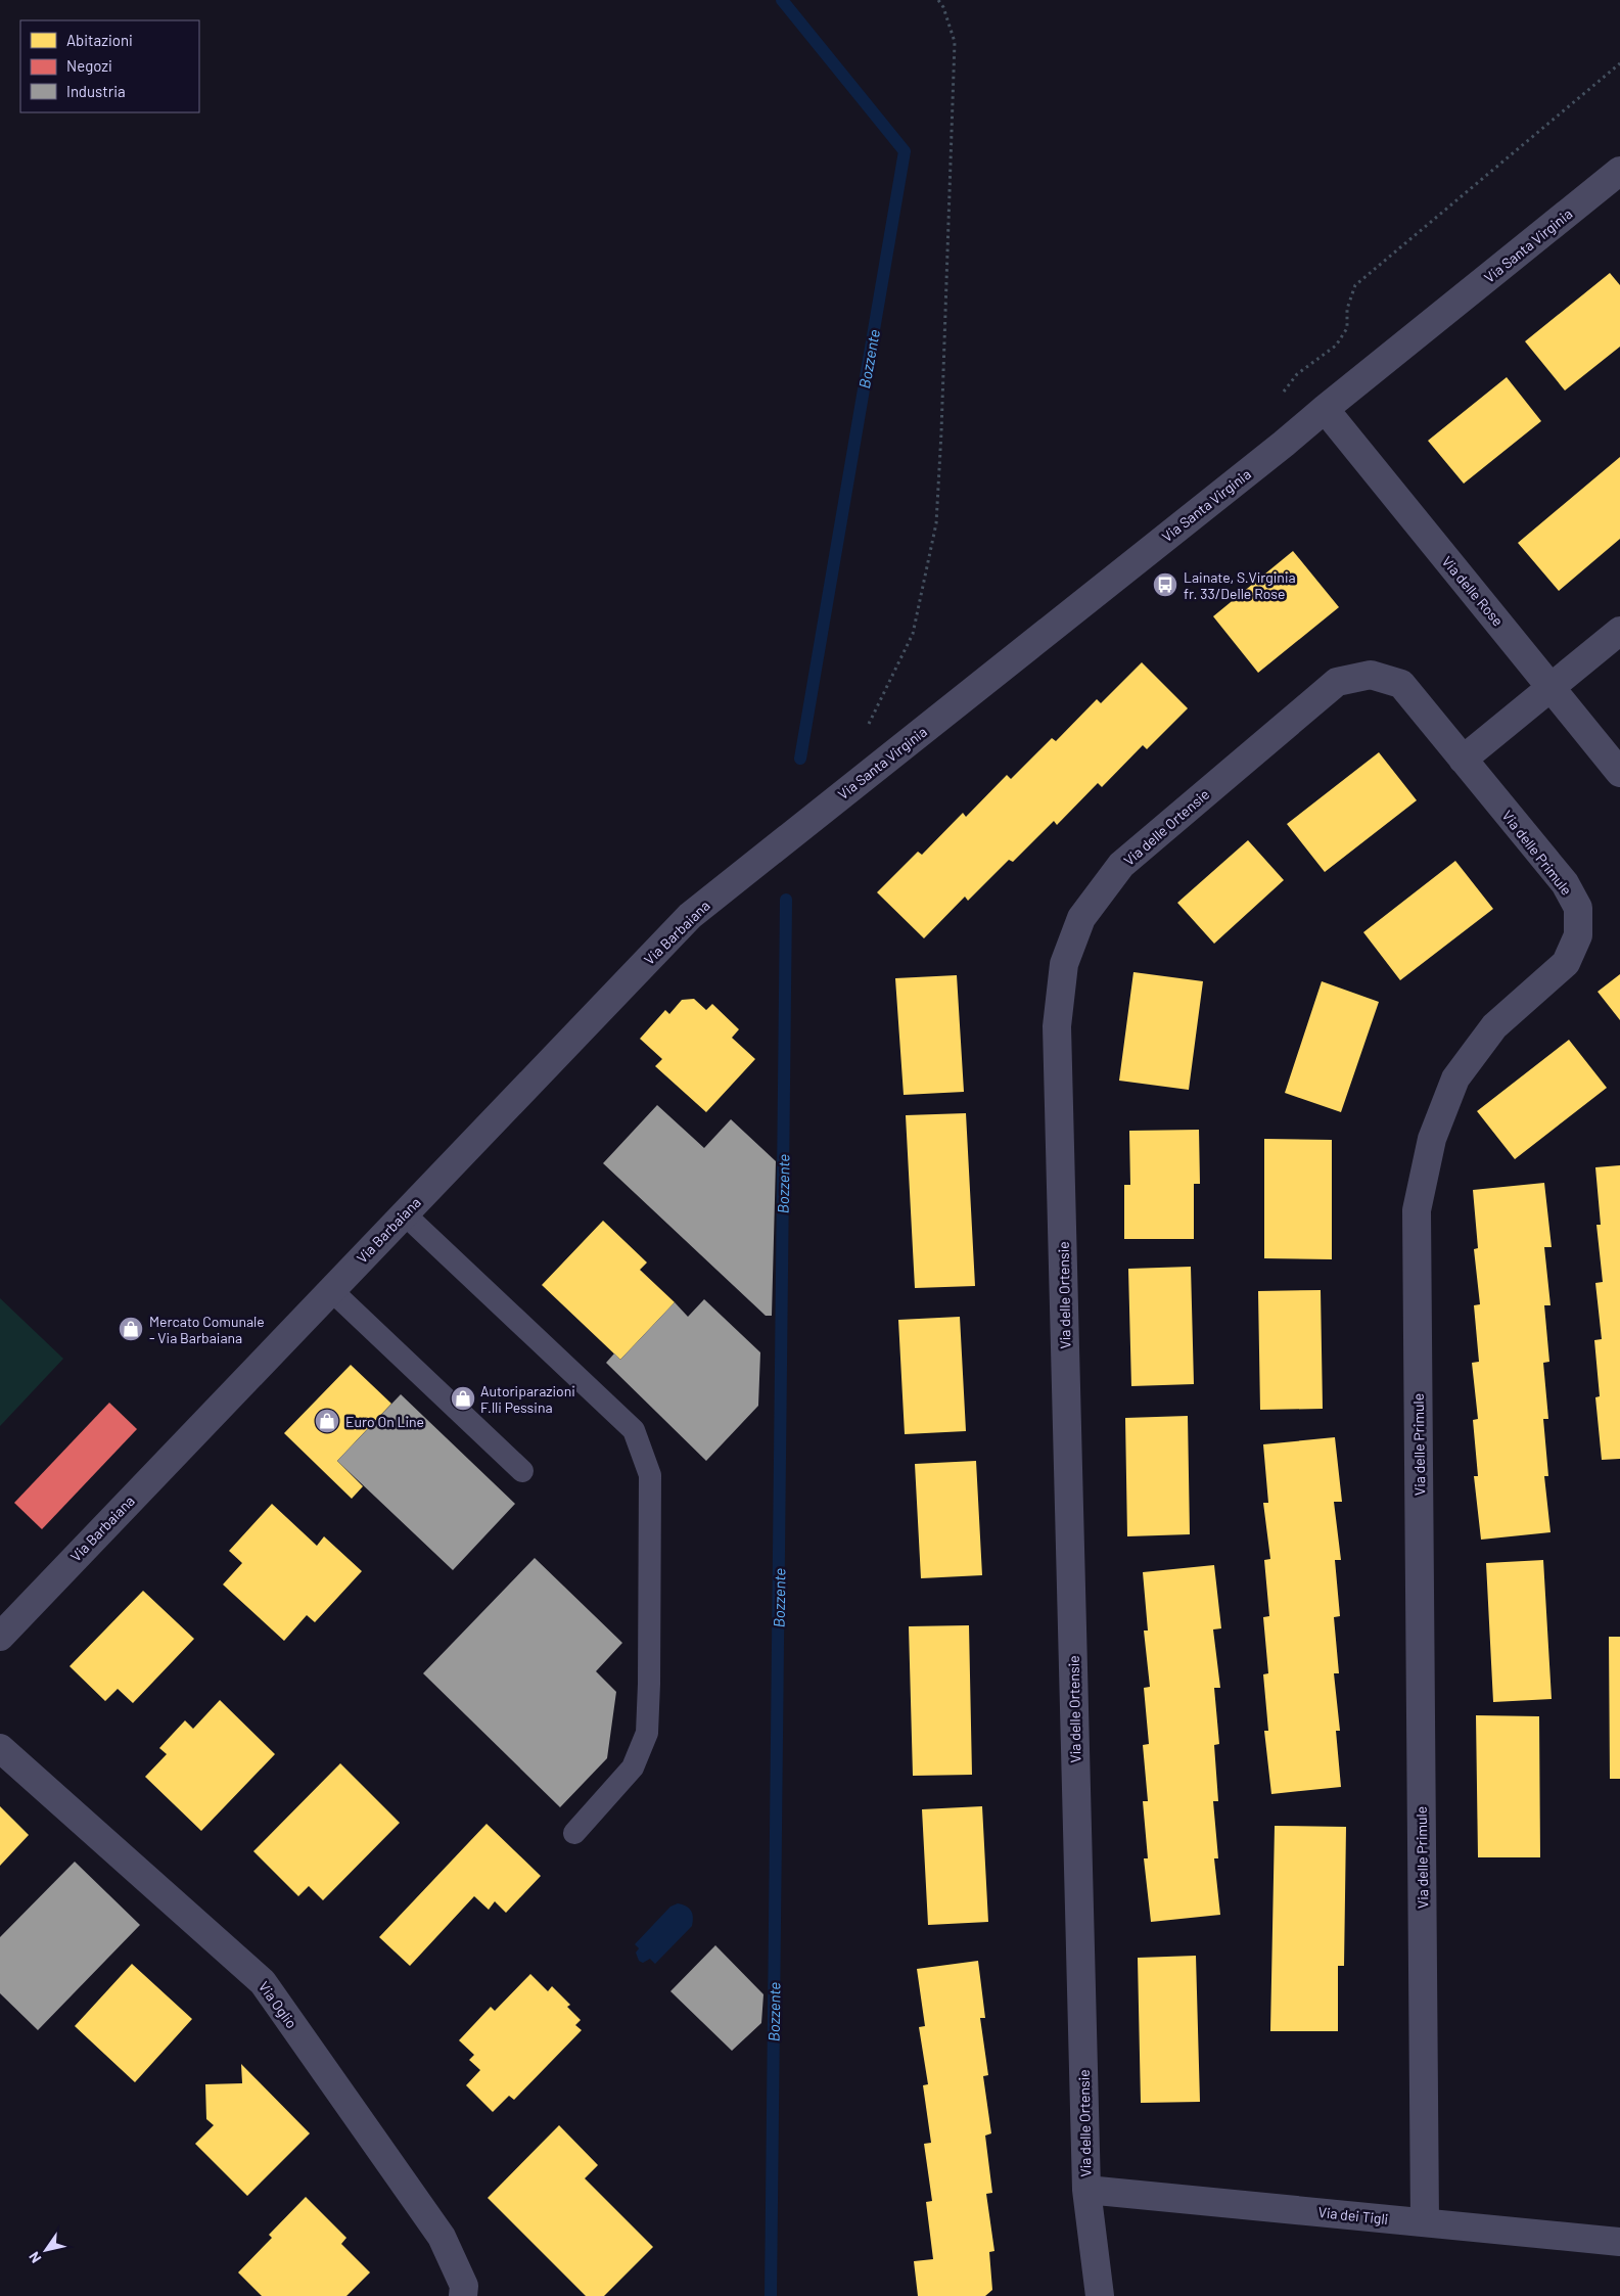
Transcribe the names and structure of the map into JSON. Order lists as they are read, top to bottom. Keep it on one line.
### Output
{"streets":{"street":["Via Santa Virginia","Via delle Rose","Via delle Ortensie","Via delle Primule","Via Barbaiana","Via Oglio","Via dei Tigli"]},"crossings":[["Via Santa Virginia","Via delle Rose"],["Via Santa Virginia","Via Barbaiana"],["Via delle Ortensie","Via delle Primule"],["Via delle Ortensie","Via dei Tigli"],["Via delle Primule","Via dei Tigli"]],"water":["Bozzente"],"places":{"bus stop":["Lainate, S.Virginia fr. 33/Delle Rose"],"shop":["Mercato Comunale - Via Barbaiana","Autoriparazioni F.lli Pessina","Euro On Line"]},"legend":["Abitazioni","Negozi","Industria"],"north":"bottom left"}
